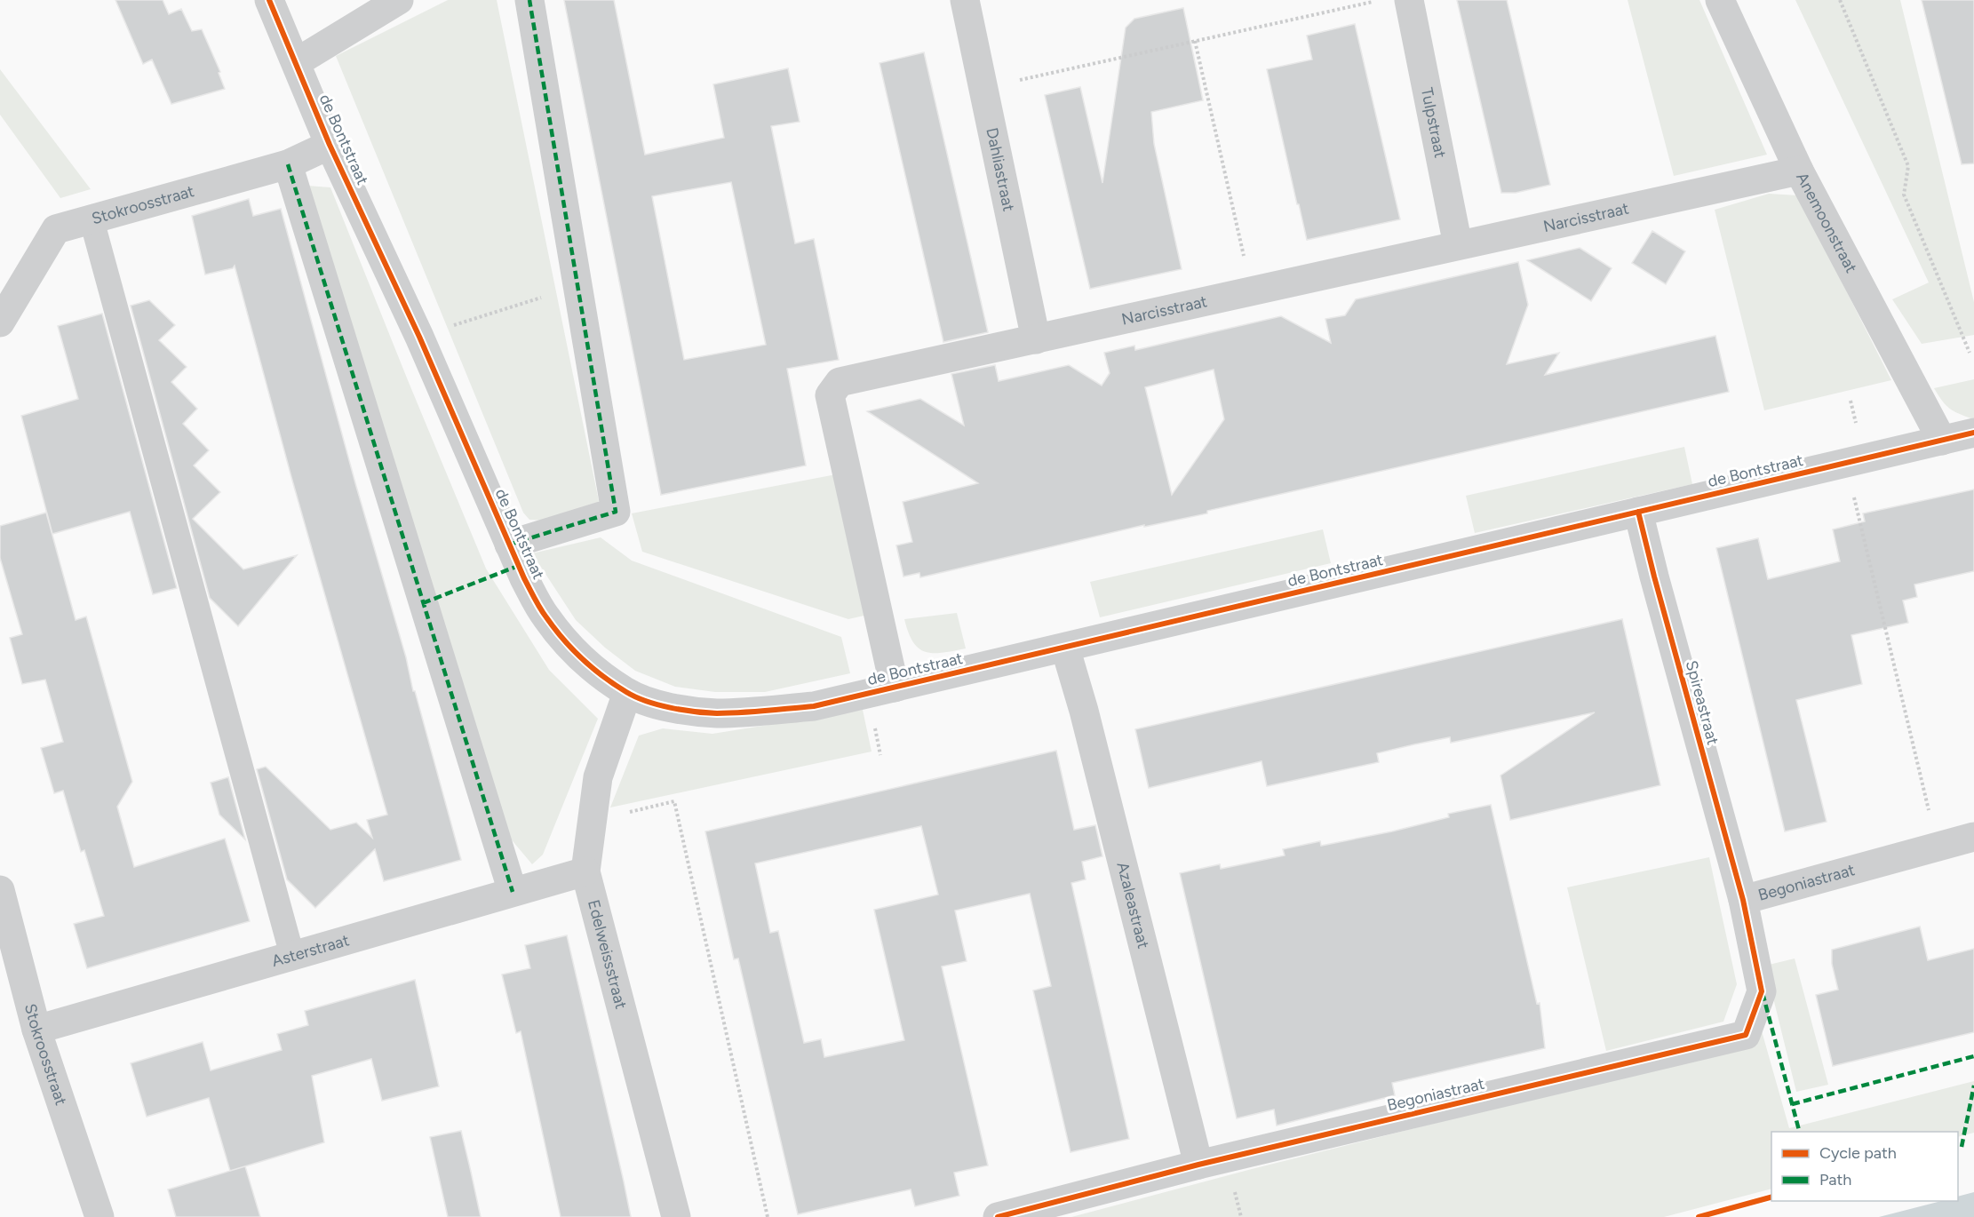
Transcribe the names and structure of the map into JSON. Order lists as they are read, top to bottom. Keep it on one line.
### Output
{"streets":{"street":["Tulpstraat","de Bontstraat","Dahliastraat","Stokroosstraat","Narcisstraat","Anemoonstraat","Spireastraat","Begoniastraat","Azaleastraat","Asterstraat","Edelweissstraat"]},"crossings":[["Tulpstraat","Narcisstraat"],["de Bontstraat","Stokroosstraat"],["de Bontstraat","Narcisstraat"],["de Bontstraat","Anemoonstraat"],["de Bontstraat","Spireastraat"],["de Bontstraat","Azaleastraat"],["de Bontstraat","Edelweissstraat"],["Dahliastraat","Narcisstraat"],["Stokroosstraat","Asterstraat"],["Narcisstraat","Anemoonstraat"],["Spireastraat","Begoniastraat"],["Begoniastraat","Azaleastraat"],["Asterstraat","Edelweissstraat"]],"legend":["Cycle path","Path"]}
